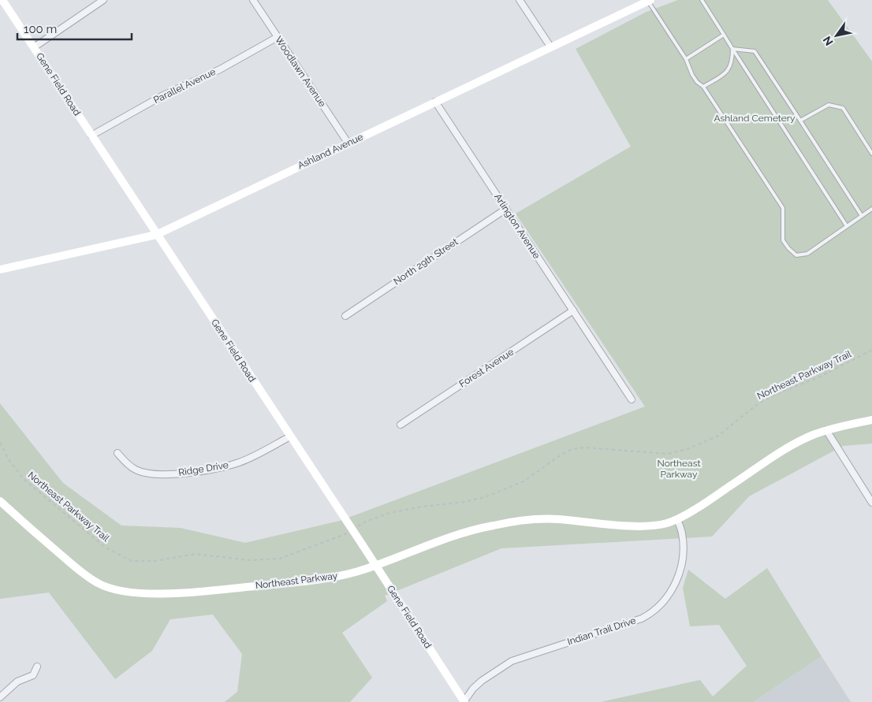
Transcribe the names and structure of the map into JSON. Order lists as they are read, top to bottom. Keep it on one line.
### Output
{"streets":{"street":["Woodlawn Avenue","Gene Field Road","Parallel Avenue","Ashland Avenue","Arlington Avenue","North 29th Street","Forest Avenue","Ridge Drive","Northeast Parkway","Indian Trail Drive"],"path":["Northeast Parkway Trail"]},"crossings":[["Woodlawn Avenue","Parallel Avenue"],["Woodlawn Avenue","Ashland Avenue"],["Gene Field Road","Parallel Avenue"],["Gene Field Road","Ashland Avenue"],["Gene Field Road","Northeast Parkway Trail"],["Gene Field Road","Ridge Drive"],["Gene Field Road","Indian Trail Drive"],["Ashland Avenue","Arlington Avenue"],["Arlington Avenue","North 29th Street"],["Arlington Avenue","Forest Avenue"],["Northeast Parkway","Indian Trail Drive"]],"parks":["Ashland Cemetery","Northeast Parkway"],"scale_bar":"100 m","north":"bottom left"}
